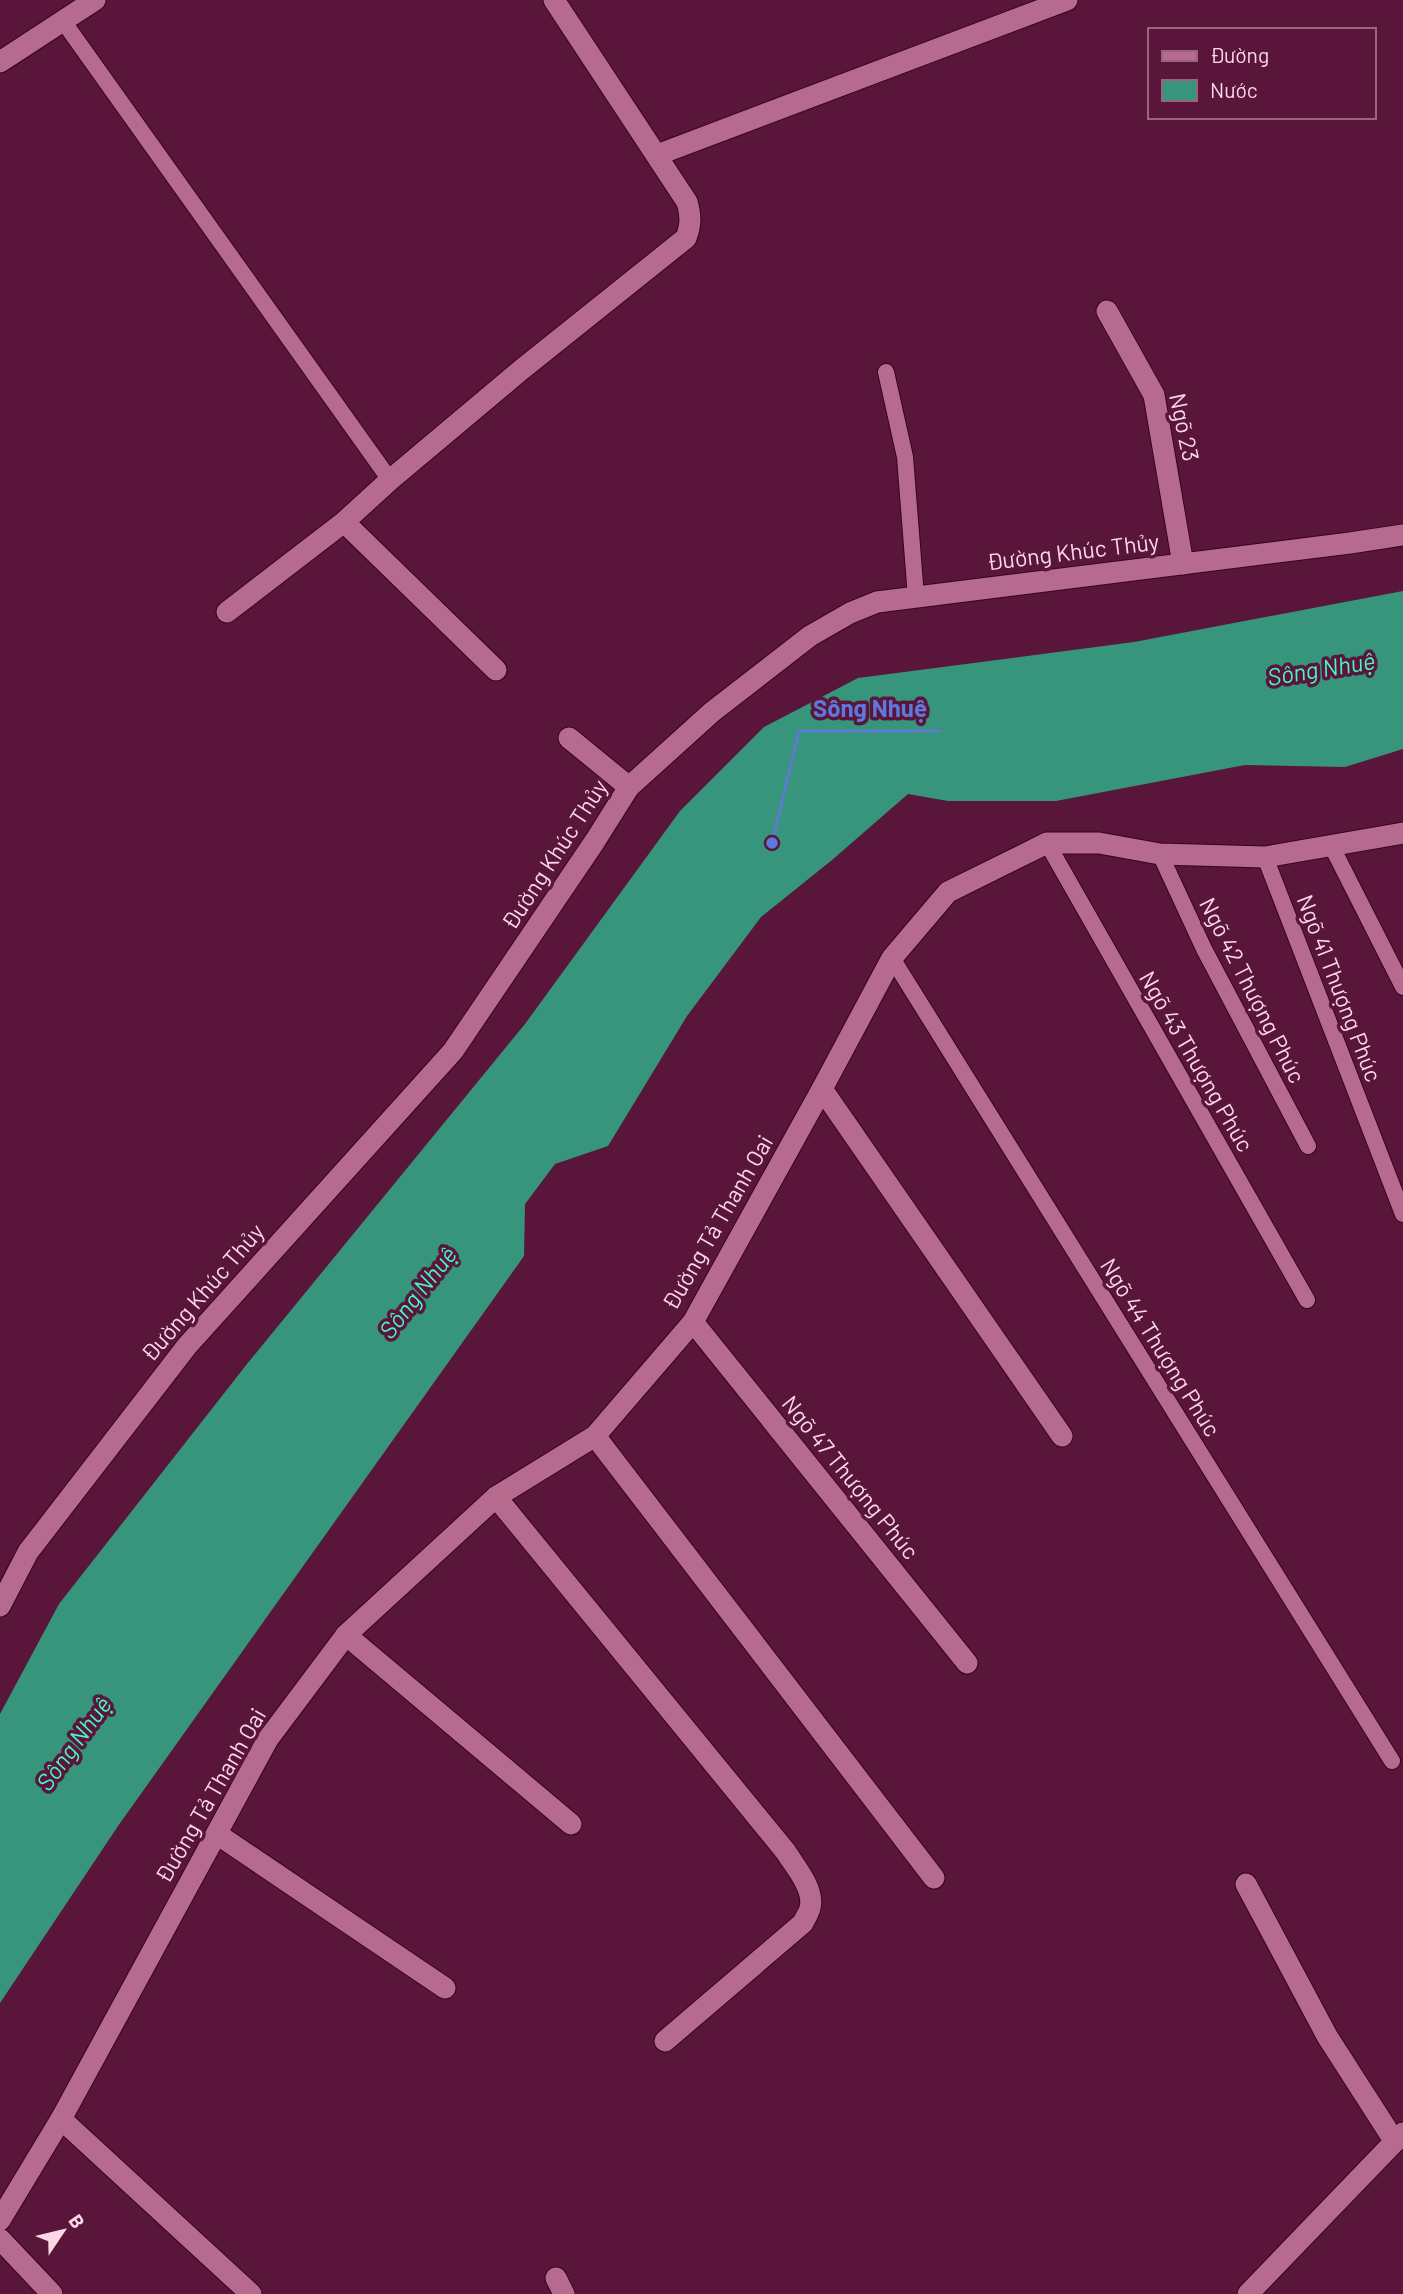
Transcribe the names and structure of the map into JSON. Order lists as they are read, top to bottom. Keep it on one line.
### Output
{"streets":{"street":["Ngõ 23","Đường Khúc Thủy","Đường Tả Thanh Oai","Ngõ 47 Thượng Phúc"],"lane":["Ngõ 41 Thượng Phúc","Ngõ 42 Thượng Phúc","Ngõ 43 Thượng Phúc","Ngõ 44 Thượng Phúc"]},"crossings":[["Ngõ 23","Đường Khúc Thủy"],["Ngõ 41 Thượng Phúc","Đường Tả Thanh Oai"],["Ngõ 42 Thượng Phúc","Đường Tả Thanh Oai"],["Ngõ 43 Thượng Phúc","Đường Tả Thanh Oai"],["Đường Tả Thanh Oai","Ngõ 44 Thượng Phúc"],["Đường Tả Thanh Oai","Ngõ 47 Thượng Phúc"]],"water":["Sông Nhuệ"],"places":["Sông Nhuệ"],"legend":["Đường","Nước"],"north":"top right"}
